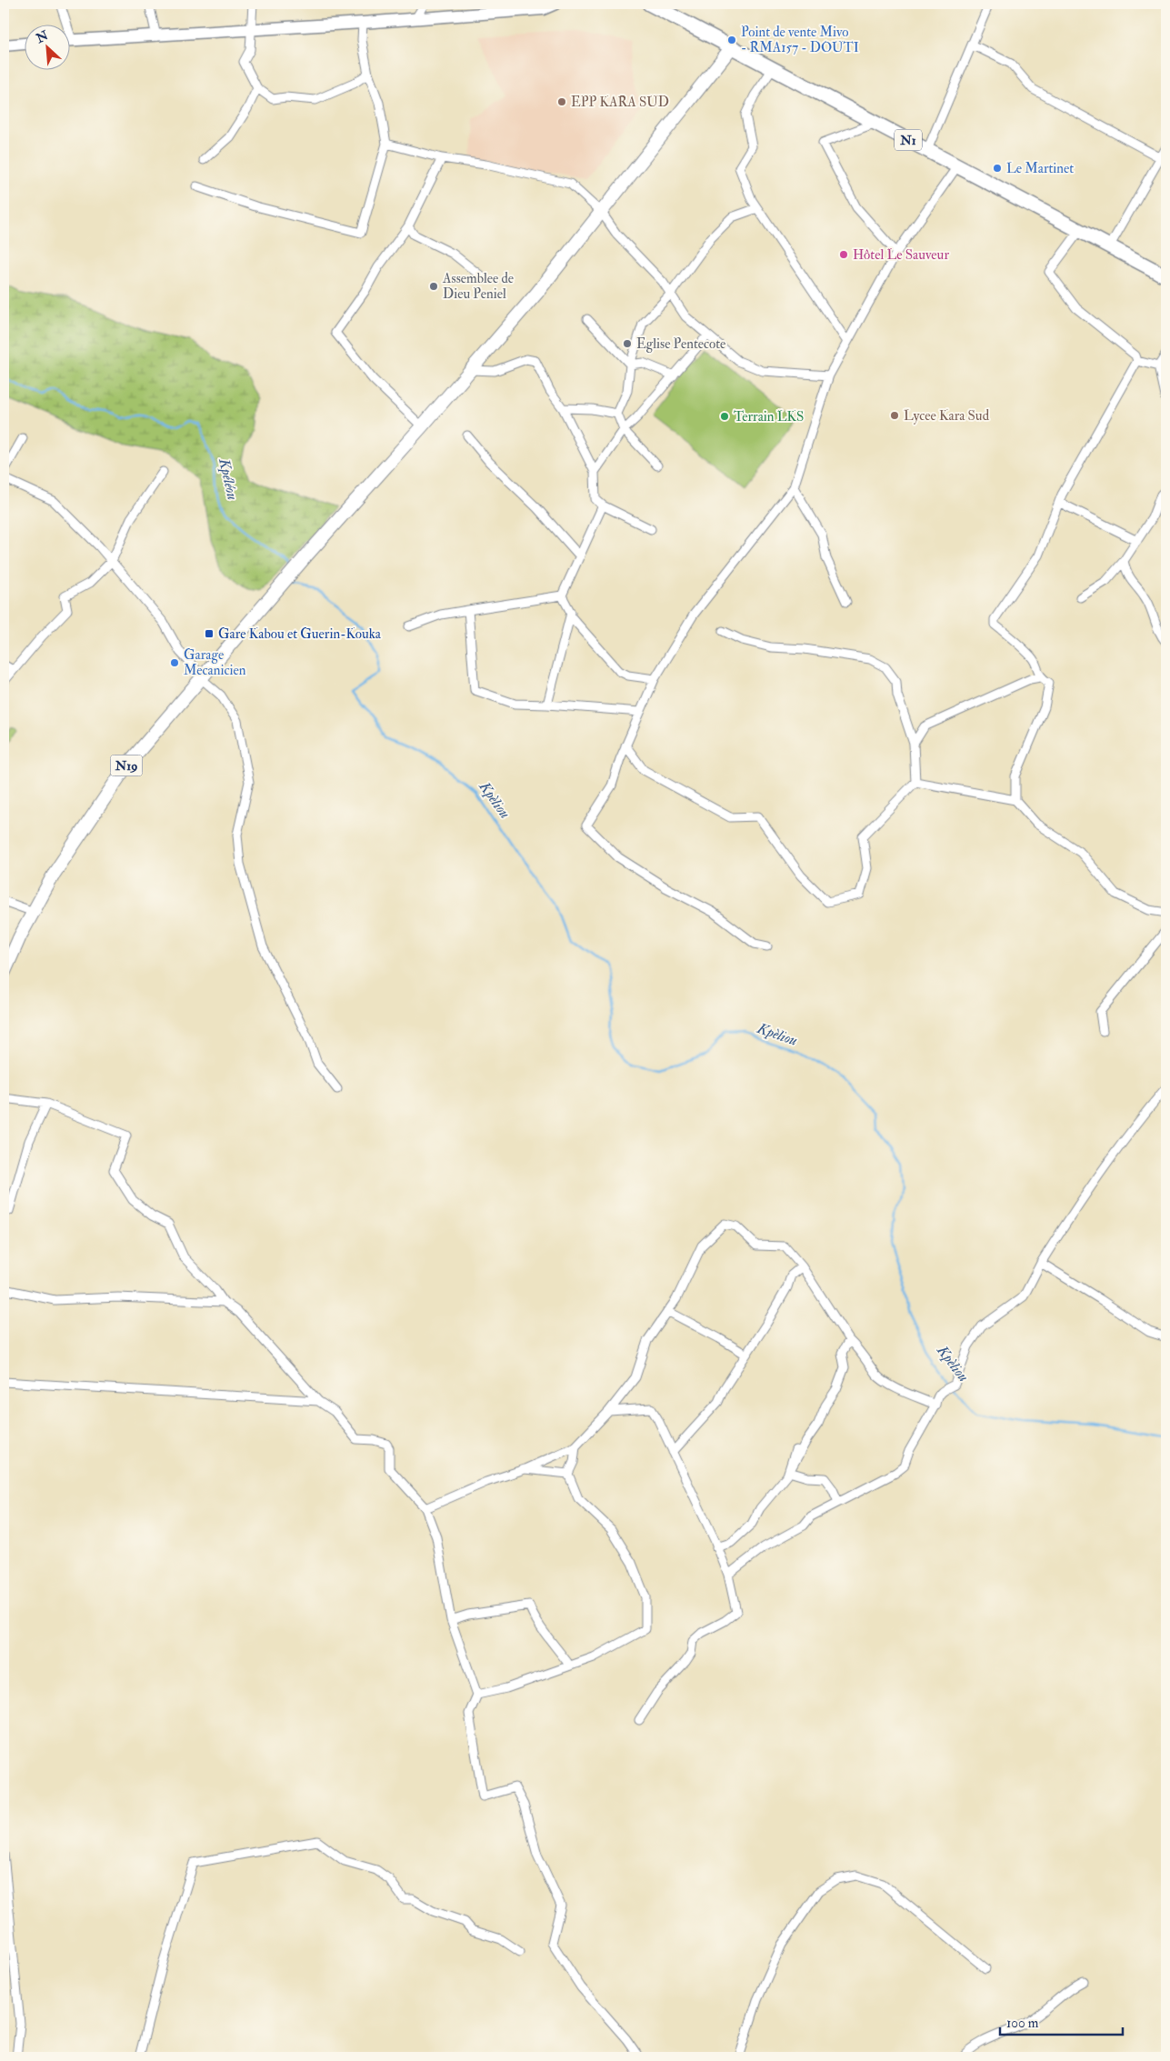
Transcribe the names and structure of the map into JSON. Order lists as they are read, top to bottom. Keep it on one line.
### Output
{"streets":{"highway":["N1"],"main road":["N19"]},"crossings":[["N1","N19"]],"water":["Kpéléou","Kpèliou"],"places":{"other":["Point de vente Mivo - RMA157 - DOUTI","EPP KARA SUD","Le Martinet","Hôtel Le Sauveur","Assemblee de Dieu Peniel","Eglise Pentecote","Lycee Kara Sud","Terrain LKS","Garage Mecanicien"],"transit":["Gare Kabou et Guerin-Kouka"]},"scale_bar":"100 m","north":"top left"}
